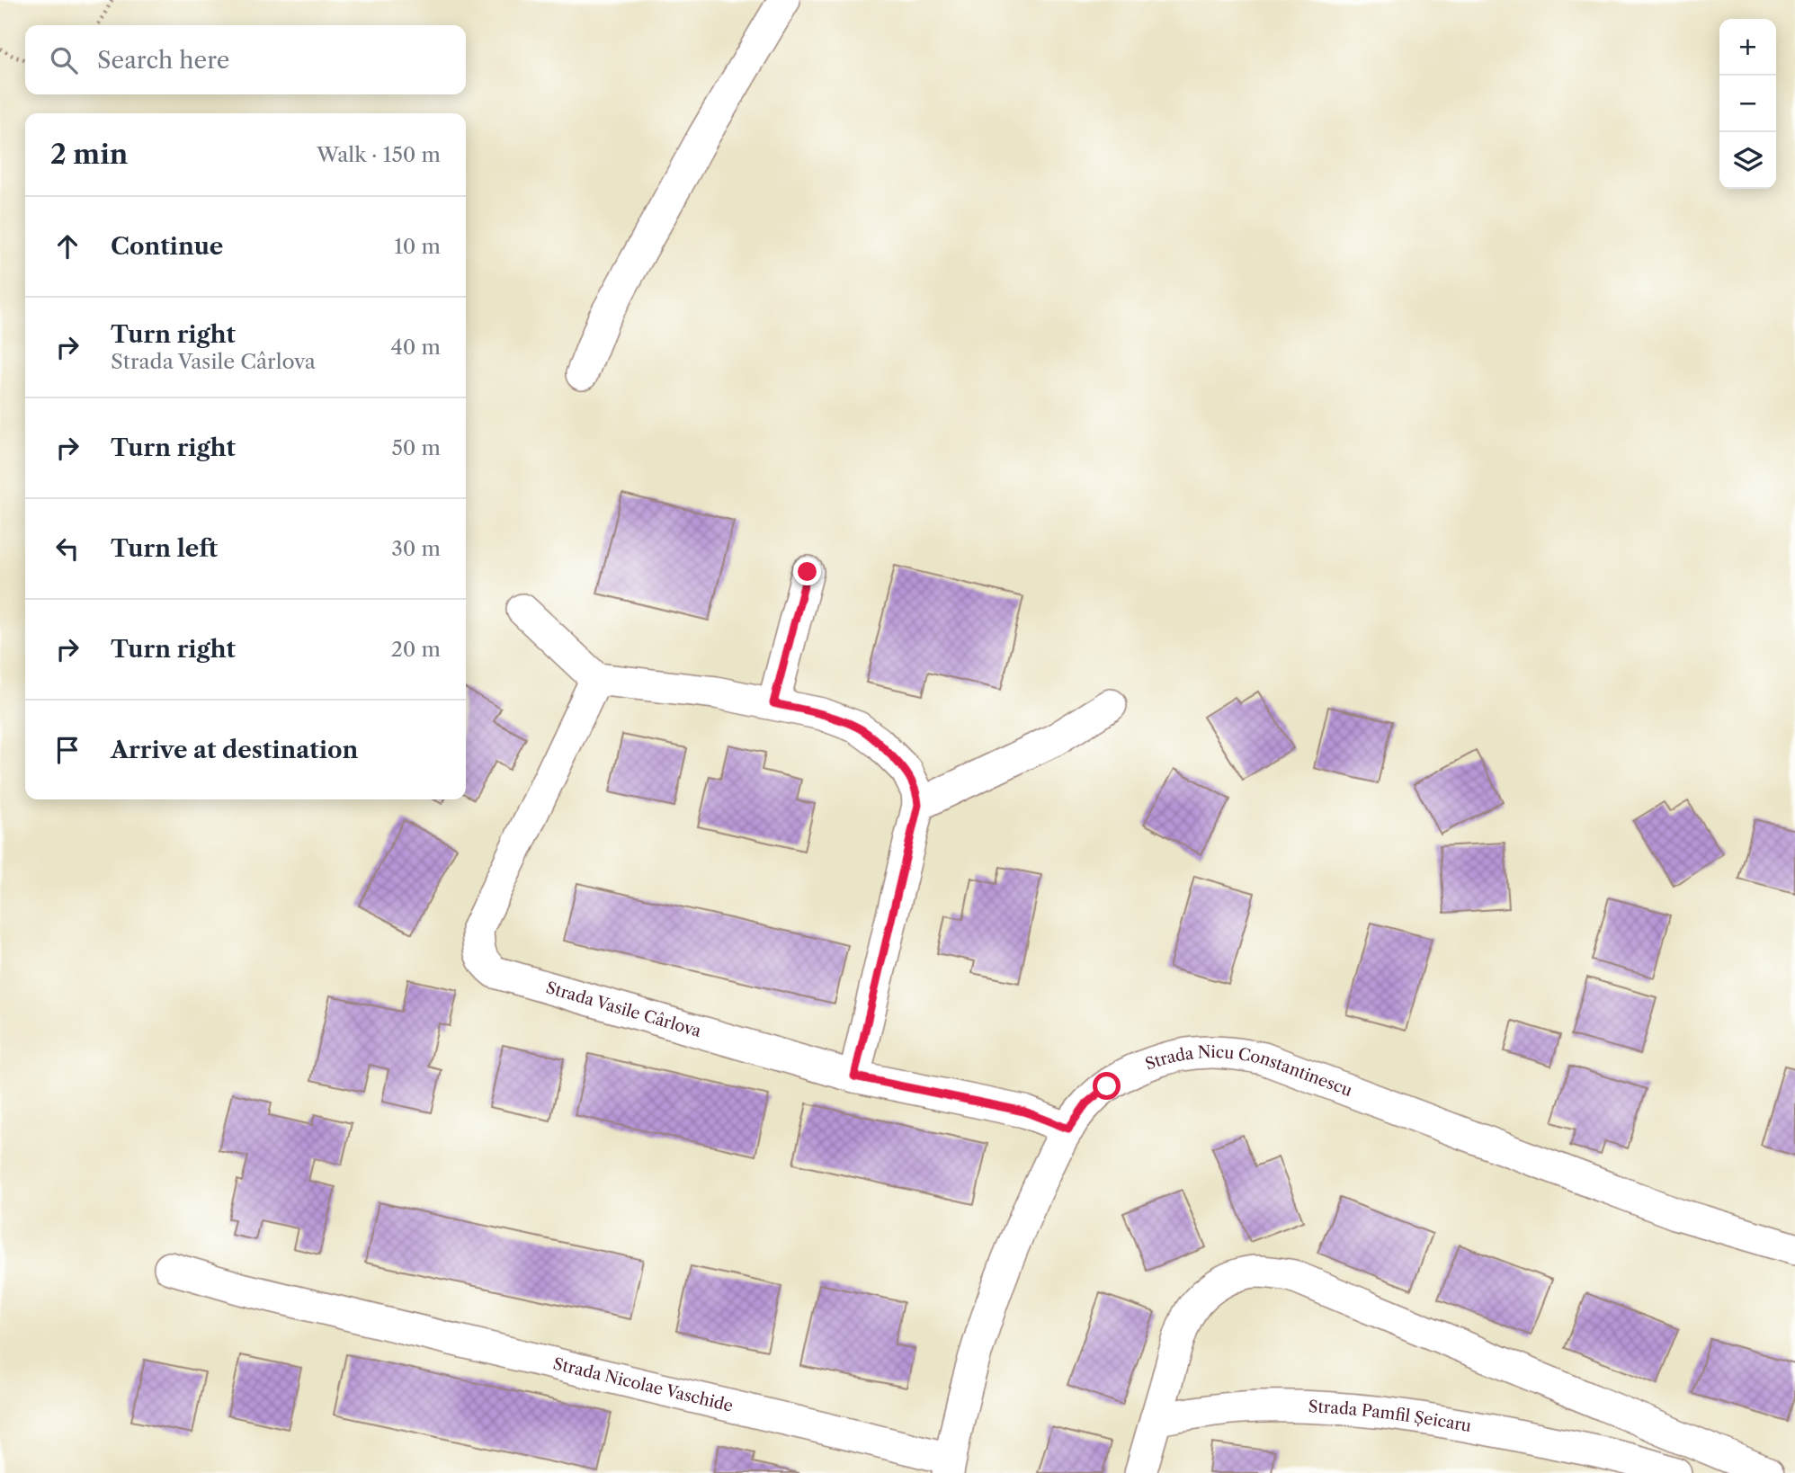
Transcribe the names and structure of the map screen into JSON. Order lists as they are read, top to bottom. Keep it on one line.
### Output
{"streets":{"street":["Strada Vasile Cârlova","Strada Nicu Constantinescu","Strada Nicolae Vaschide","Strada Pamfil Șeicaru"]},"crossings":[["Strada Vasile Cârlova","Strada Nicu Constantinescu"],["Strada Nicu Constantinescu","Strada Nicolae Vaschide"]],"page":{"map_buttons":["+","−"],"search":"Search here","heading":["2 min","Walk · 150 m"],"list":[["Continue","10 m"],["Turn right","Strada Vasile Cârlova","40 m"],["Turn right","50 m"],["Turn left","30 m"],["Turn right","20 m"],"Arrive at destination"]}}
